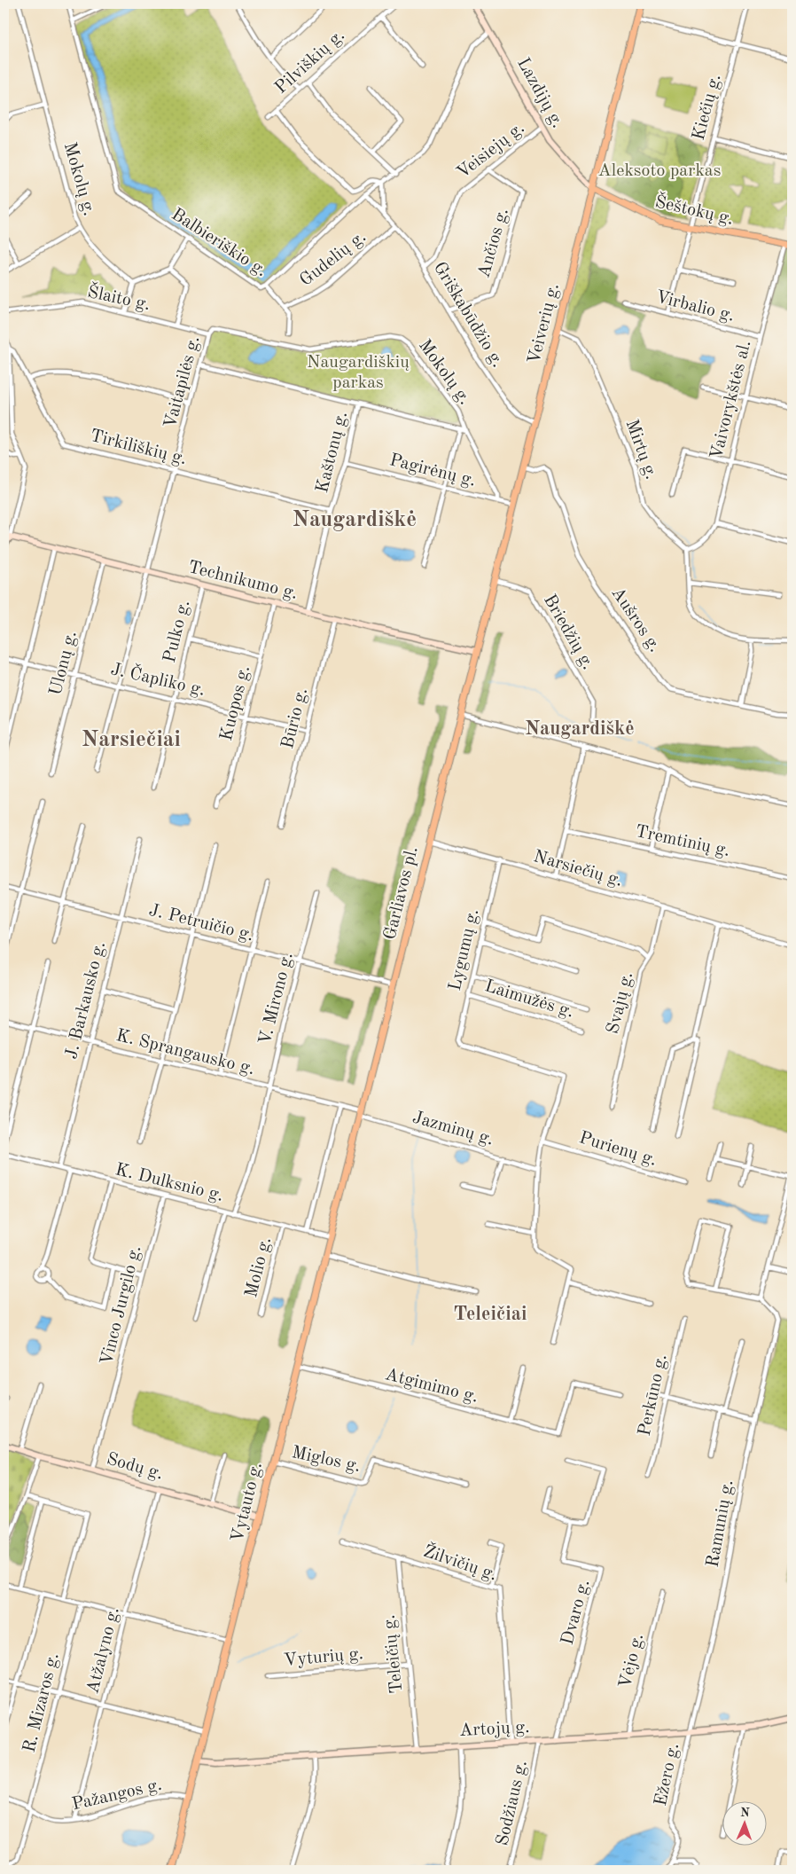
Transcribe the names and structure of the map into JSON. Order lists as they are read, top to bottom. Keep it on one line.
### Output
{"streets":{"main road":["Lazdijų g.","Šeštokų g.","Veiverių g.","Technikumo g.","Garliavos pl.","Sodų g.","Vytauto g.","Artojų g."],"street":["Pilviškių g.","Kiečių g.","Veisiejų g.","Mokolų g.","Balbieriškio g.","Ančios g.","Gudelių g.","Šlaito g.","Virbalio g.","Griškabūdžio g.","Vaitapilės g.","Vaivorykštės al.","Tirkiliškių g.","Mirtų g.","Kaštonų g.","Pagirėnų g.","Aušros g.","Pulko g.","Briedžių g.","Ulonų g.","J. Čapliko g.","Kuopos g.","Būrio g.","Tremtinių g.","Narsiečių g.","J. Petruičio g.","Lygumų g.","V. Mirono g.","Laimužės g.","J. Barkausko g.","Svajų g.","K. Sprangausko g.","Jazminų g.","Purienų g.","K. Dulksnio g.","Molio g.","Vinco Jurgilo g.","Atgimimo g.","Perkūno g.","Miglos g.","Ramunių g.","Žilvičių g.","Dvaro g.","Atžalyno g.","Teleičių g.","Vyturių g.","Vėjo g.","R. Mizaros g.","Ežero g.","Pažangos g.","Sodžiaus g."]},"crossings":[["Pilviškių g.","Balbieriškio g."],["Lazdijų g.","Veisiejų g."],["Lazdijų g.","Šeštokų g."],["Lazdijų g.","Balbieriškio g."],["Lazdijų g.","Veiverių g."],["Kiečių g.","Šeštokų g."],["Kiečių g.","Virbalio g."],["Veisiejų g.","Ančios g."],["Veisiejų g.","Griškabūdžio g."],["Mokolų g.","Vaitapilės g."],["Mokolų g.","Pagirėnų g."],["Šeštokų g.","Veiverių g."],["Šeštokų g.","Vaivorykštės al."],["Balbieriškio g.","Griškabūdžio g."],["Ančios g.","Griškabūdžio g."],["Gudelių g.","Griškabūdžio g."],["Virbalio g.","Vaivorykštės al."],["Griškabūdžio g.","Veiverių g."],["Veiverių g.","Mirtų g."],["Veiverių g.","Pagirėnų g."],["Veiverių g.","Technikumo g."],["Veiverių g.","Aušros g."],["Veiverių g.","Briedžių g."],["Veiverių g.","Garliavos pl."],["Vaitapilės g.","Tirkiliškių g."],["Vaitapilės g.","Technikumo g."],["Vaitapilės g.","J. Čapliko g."],["Vaivorykštės al.","Mirtų g."],["Tirkiliškių g.","Kaštonų g."],["Kaštonų g.","Pagirėnų g."],["Kaštonų g.","Technikumo g."],["Technikumo g.","Pulko g."],["Technikumo g.","Ulonų g."],["Technikumo g.","Kuopos g."],["Technikumo g.","Būrio g."],["Technikumo g.","Garliavos pl."],["Pulko g.","J. Čapliko g."],["Ulonų g.","J. Čapliko g."],["J. Čapliko g.","Kuopos g."],["J. Čapliko g.","Būrio g."],["Narsiečių g.","Garliavos pl."],["Narsiečių g.","Lygumų g."],["Narsiečių g.","Svajų g."],["Garliavos pl.","J. Petruičio g."],["Garliavos pl.","K. Sprangausko g."],["Garliavos pl.","Jazminų g."],["Garliavos pl.","Vytauto g."],["J. Petruičio g.","V. Mirono g."],["J. Petruičio g.","J. Barkausko g."],["Lygumų g.","Laimužės g."],["Lygumų g.","Purienų g."],["V. Mirono g.","K. Sprangausko g."],["V. Mirono g.","K. Dulksnio g."],["J. Barkausko g.","K. Sprangausko g."],["J. Barkausko g.","K. Dulksnio g."],["K. Sprangausko g.","Jazminų g."],["K. Dulksnio g.","Molio g."],["K. Dulksnio g.","Vinco Jurgilo g."],["K. Dulksnio g.","Vytauto g."],["Vinco Jurgilo g.","Sodų g."],["Atgimimo g.","Vytauto g."],["Miglos g.","Vytauto g."],["Sodų g.","Vytauto g."],["Sodų g.","Atžalyno g."],["Vytauto g.","Artojų g."],["Vytauto g.","Pažangos g."],["Ramunių g.","Artojų g."],["Ramunių g.","Ežero g."],["Žilvičių g.","Teleičių g."],["Žilvičių g.","Artojų g."],["Dvaro g.","Artojų g."],["Atžalyno g.","Pažangos g."],["Teleičių g.","Vyturių g."],["Teleičių g.","Artojų g."],["Vėjo g.","Artojų g."],["R. Mizaros g.","Pažangos g."],["Artojų g.","Ežero g."],["Artojų g.","Sodžiaus g."]],"districts":["Naugardiškė","Naugardiškė","Narsiečiai","Teleičiai"],"parks":["Aleksoto parkas","Naugardiškių parkas"],"north":"top"}
